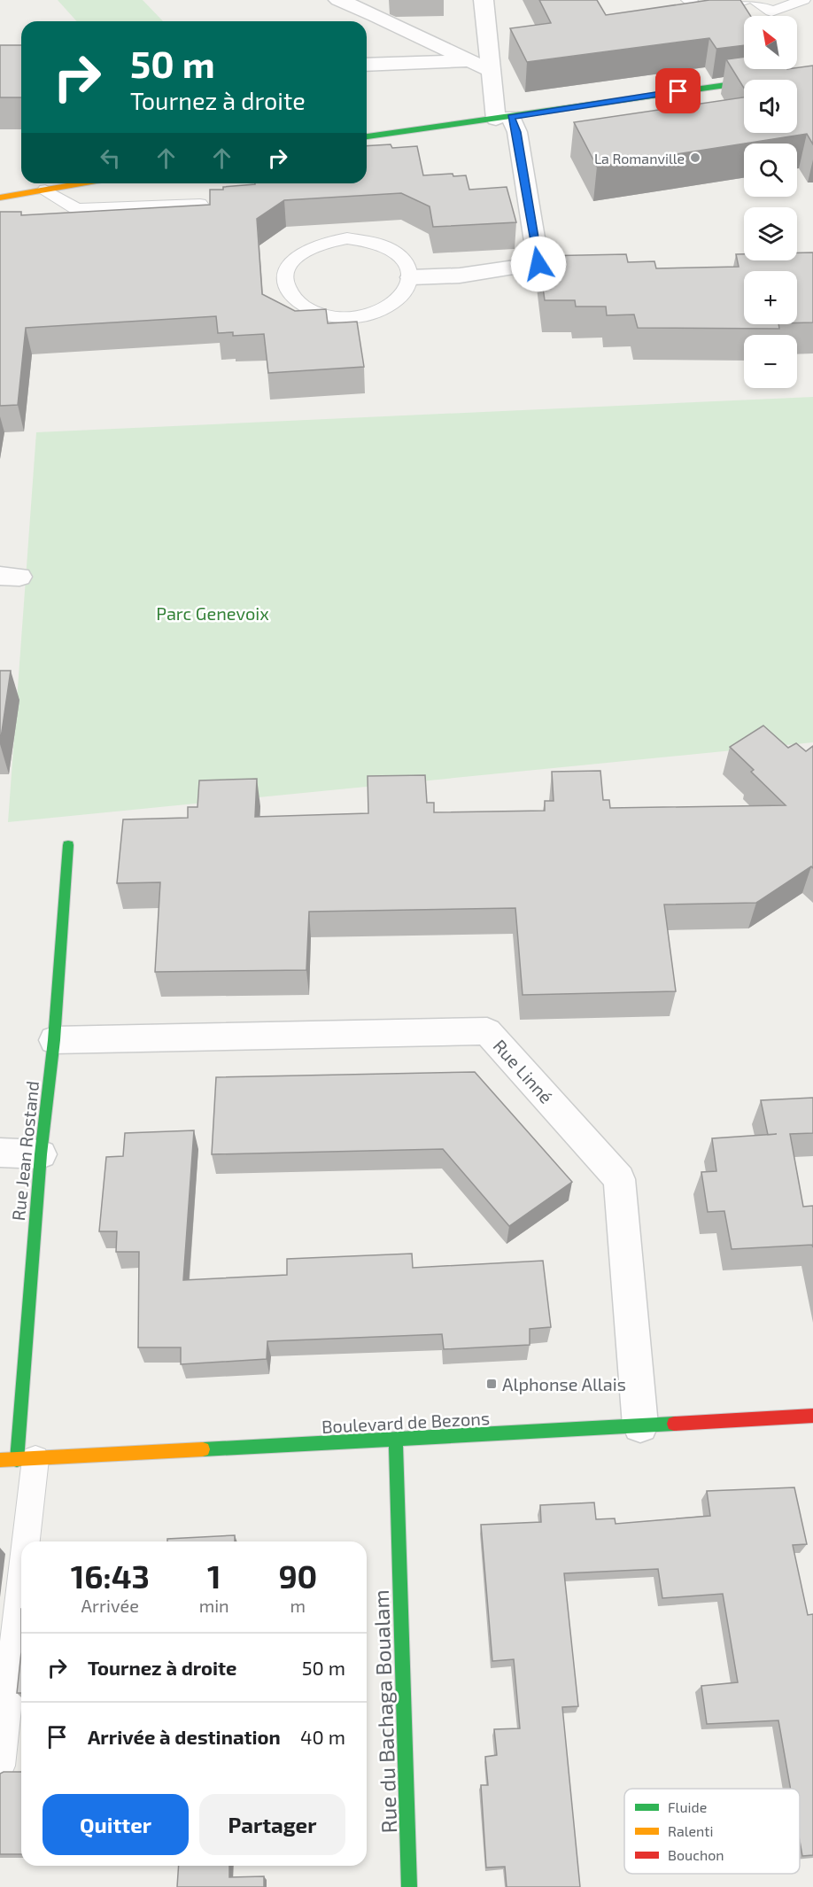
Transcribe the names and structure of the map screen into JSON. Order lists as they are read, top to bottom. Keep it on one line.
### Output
{"streets":{"street":["Rue Linné","Rue Jean Rostand","Boulevard de Bezons","Rue du Bachaga Boualam"]},"crossings":[["Rue Linné","Rue Jean Rostand"],["Rue Linné","Boulevard de Bezons"],["Rue Jean Rostand","Boulevard de Bezons"],["Boulevard de Bezons","Rue du Bachaga Boualam"]],"parks":["Parc Genevoix"],"places":{"other":["La Romanville"],"transit":["Alphonse Allais"]},"legend":["Fluide","Ralenti","Bouchon"],"north":"top left","page":{"map_buttons":["+","−"],"turn":["50 m","Tournez à droite"],"eta":["16:43","Arrivée","1","min","90","m"],"list":[{"name":"Tournez à droite","value":"50 m"},{"name":"Arrivée à destination","value":"40 m"}],"buttons":["Quitter","Partager"]}}
